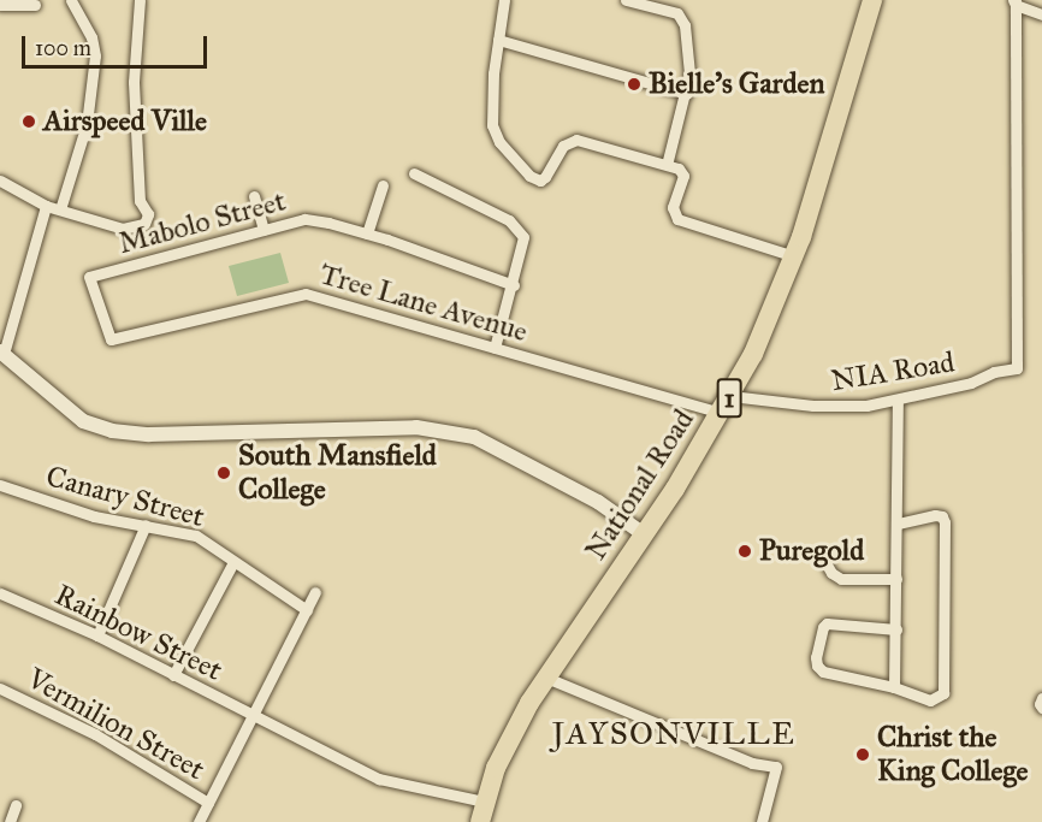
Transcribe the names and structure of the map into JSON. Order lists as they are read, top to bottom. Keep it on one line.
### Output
{"streets":{"highway":["1","National Road"],"street":["Mabolo Street","Tree Lane Avenue","NIA Road","Canary Street","Rainbow Street","Vermilion Street"]},"crossings":[["Mabolo Street","Tree Lane Avenue"],["Tree Lane Avenue","NIA Road"],["Tree Lane Avenue","National Road"],["NIA Road","National Road"],["National Road","Rainbow Street"]],"districts":["JAYSONVILLE"],"places":["Bielle's Garden","Airspeed Ville","South Mansfield College","Puregold","Christ the King College"],"scale_bar":"100 m"}
